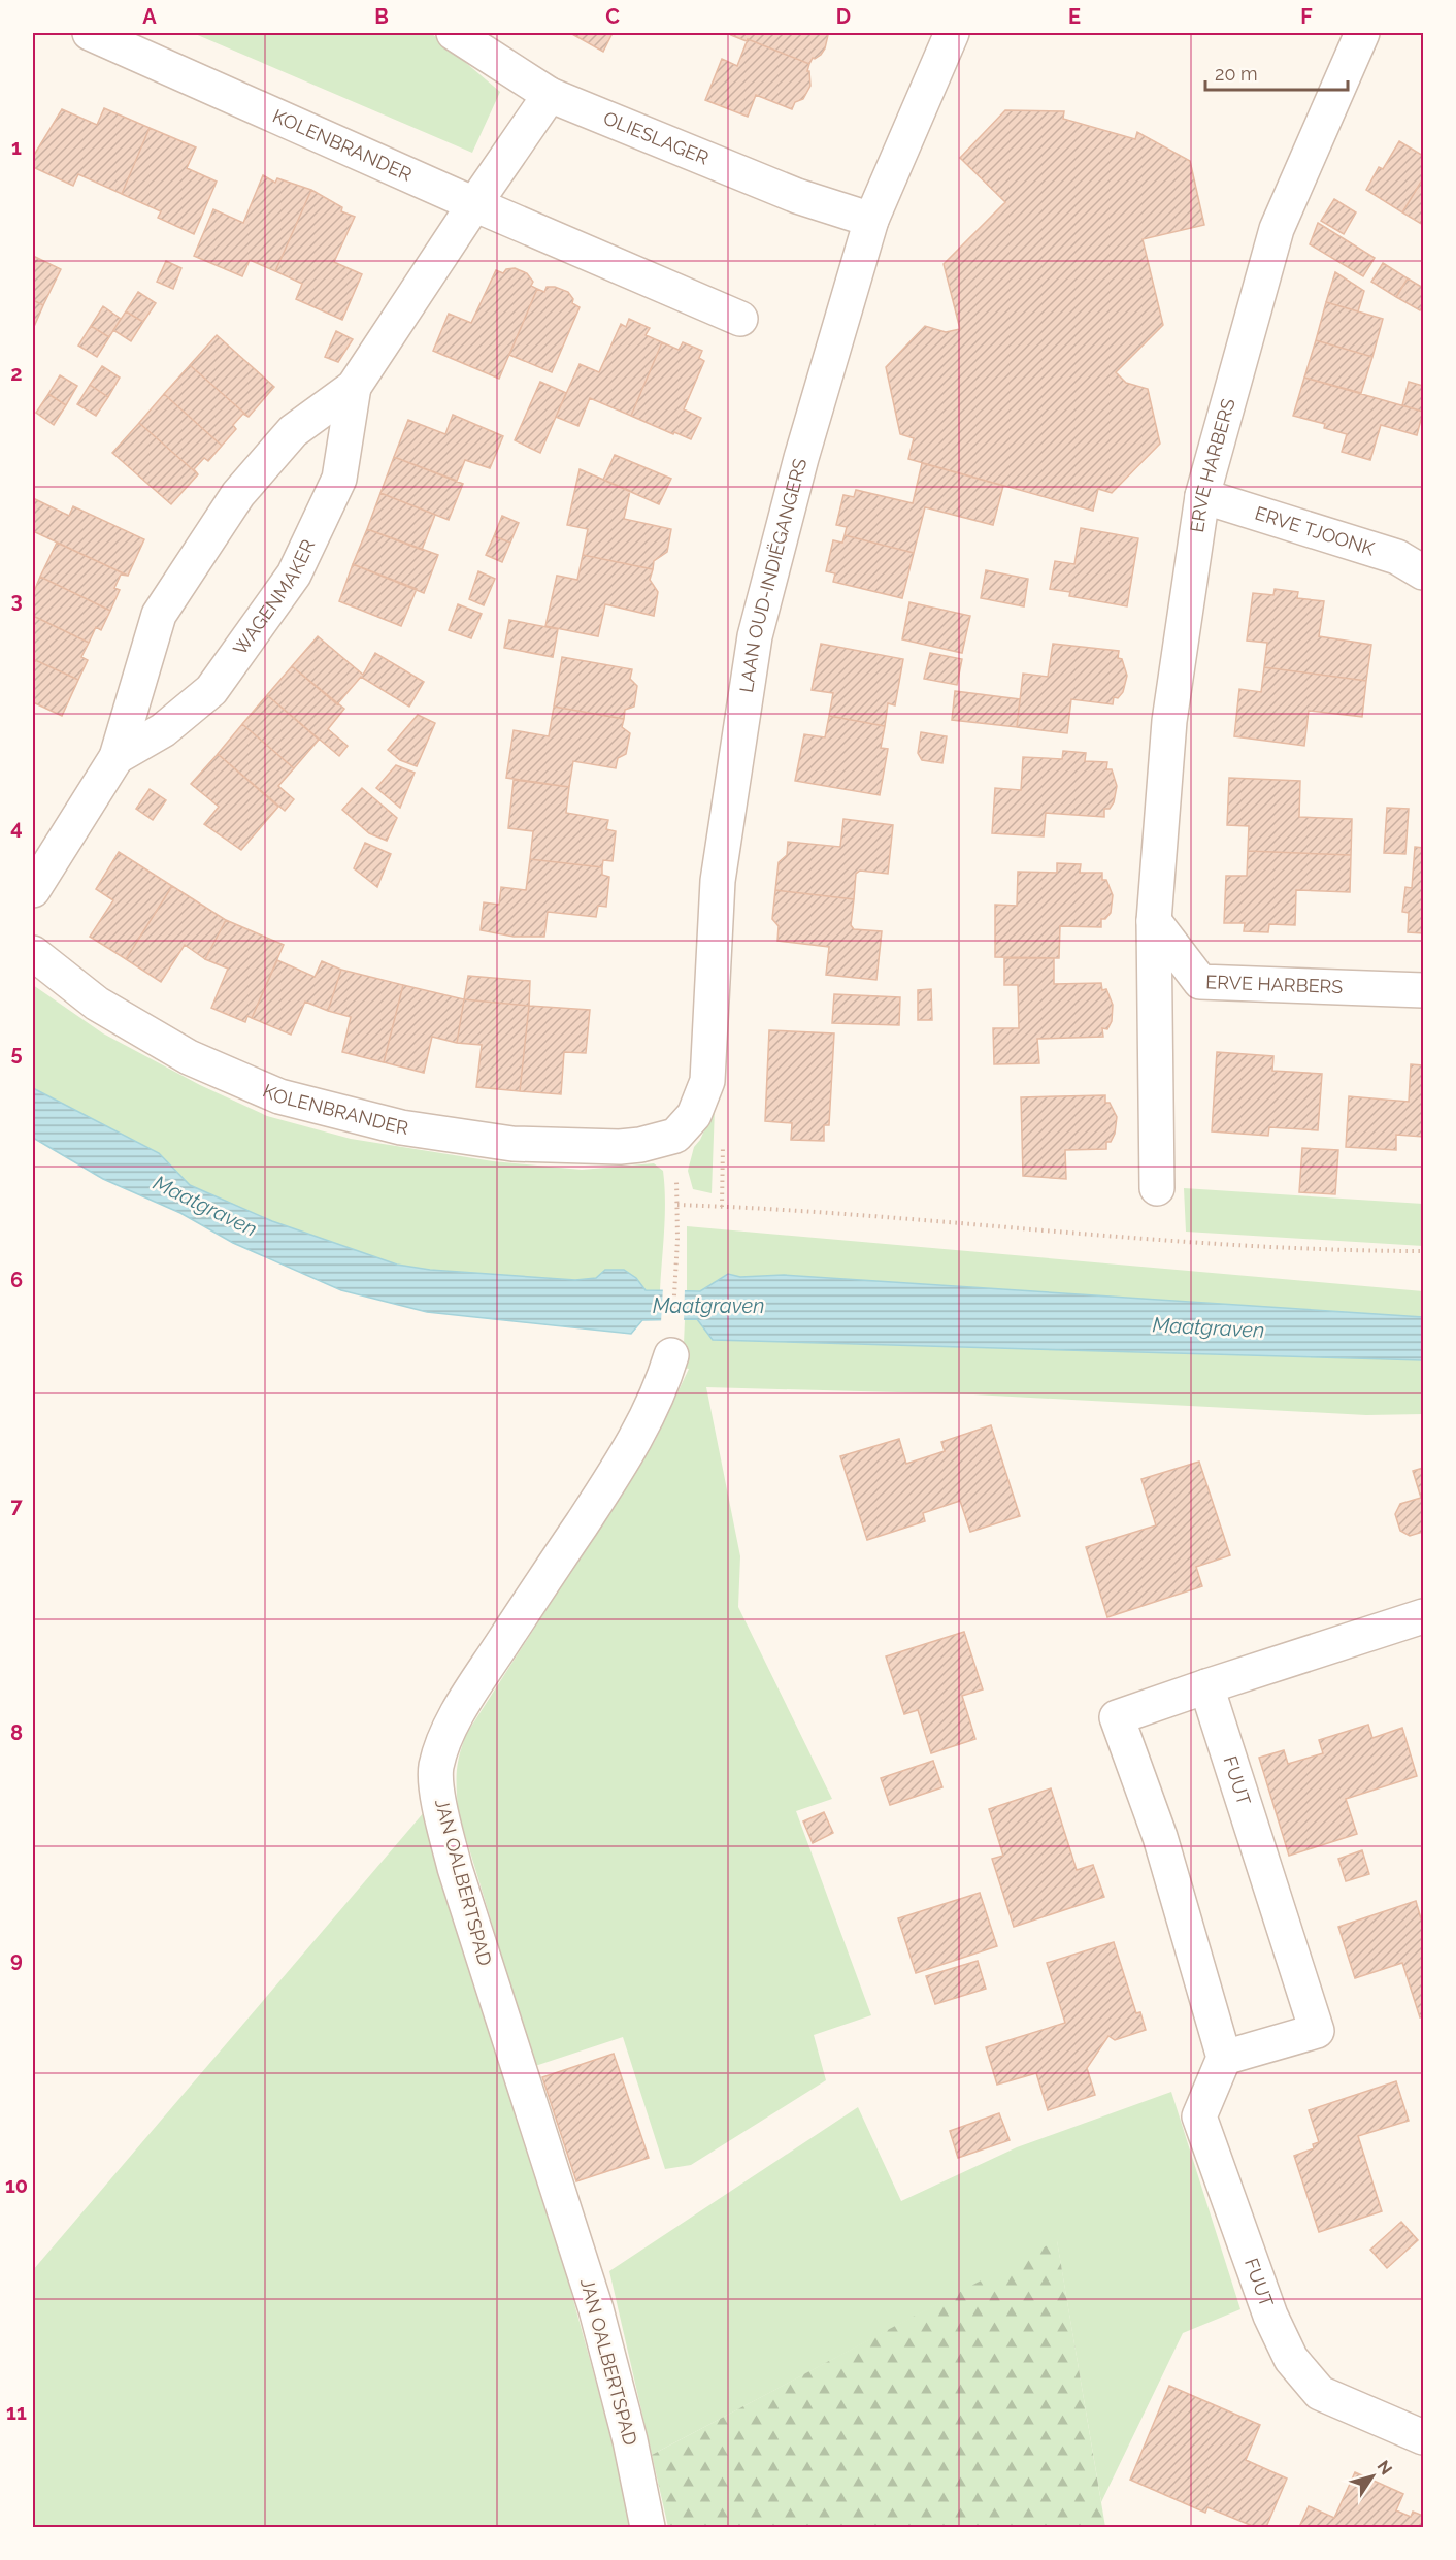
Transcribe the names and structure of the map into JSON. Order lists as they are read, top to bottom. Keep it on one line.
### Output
{"streets":{"street":["OLIESLAGER","KOLENBRANDER","ERVE HARBERS","ERVE TJOONK","LAAN OUD-INDIËGANGERS","WAGENMAKER","FUUT","JAN OALBERTSPAD"]},"crossings":[["OLIESLAGER","LAAN OUD-INDIËGANGERS"],["KOLENBRANDER","LAAN OUD-INDIËGANGERS"],["KOLENBRANDER","WAGENMAKER"],["ERVE HARBERS","ERVE TJOONK"]],"water":["Maatgraven"],"scale_bar":"20 m","north":"top right","grid":{"columns":["A","B","C","D","E","F"],"rows":["1","2","3","4","5","6","7","8","9","10","11"]}}
